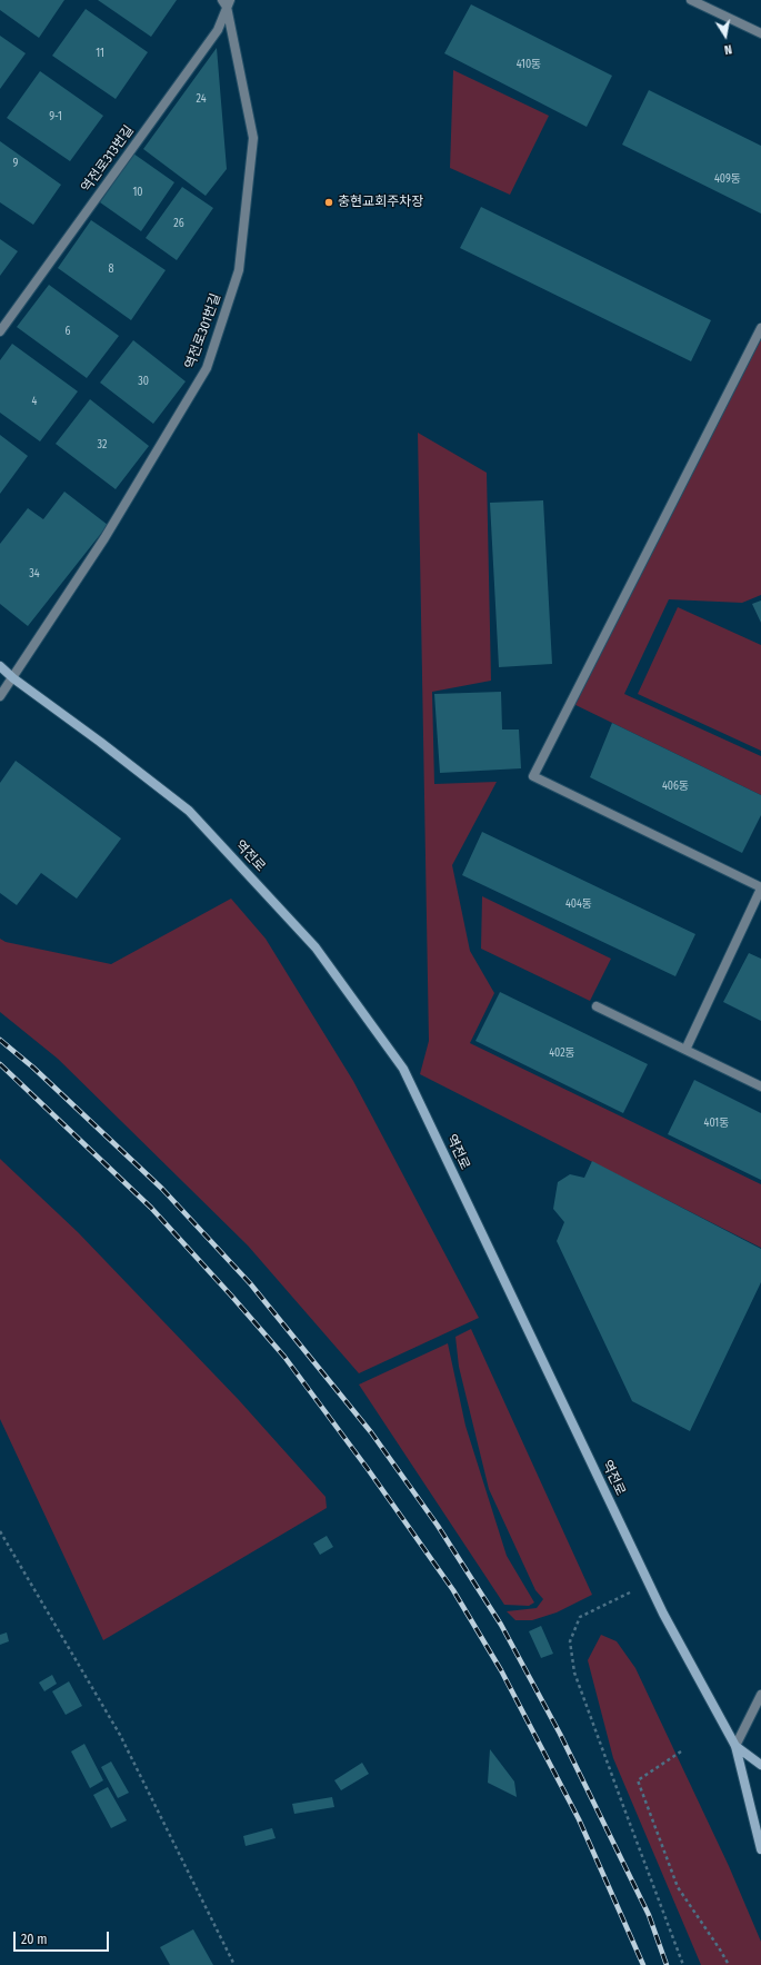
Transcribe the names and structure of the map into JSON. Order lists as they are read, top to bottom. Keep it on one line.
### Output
{"streets":{"main road":["역전로"],"street":["역전로313번길","역전로301번길"]},"crossings":[["역전로313번길","역전로301번길"],["역전로301번길","역전로"]],"places":["충현교회주차장"],"house_numbers":["11","410동","24","9-1","9","409동","10","26","8","6","30","4","32","34","406동","404동","402동","401동"],"scale_bar":"20 m","north":"bottom"}
